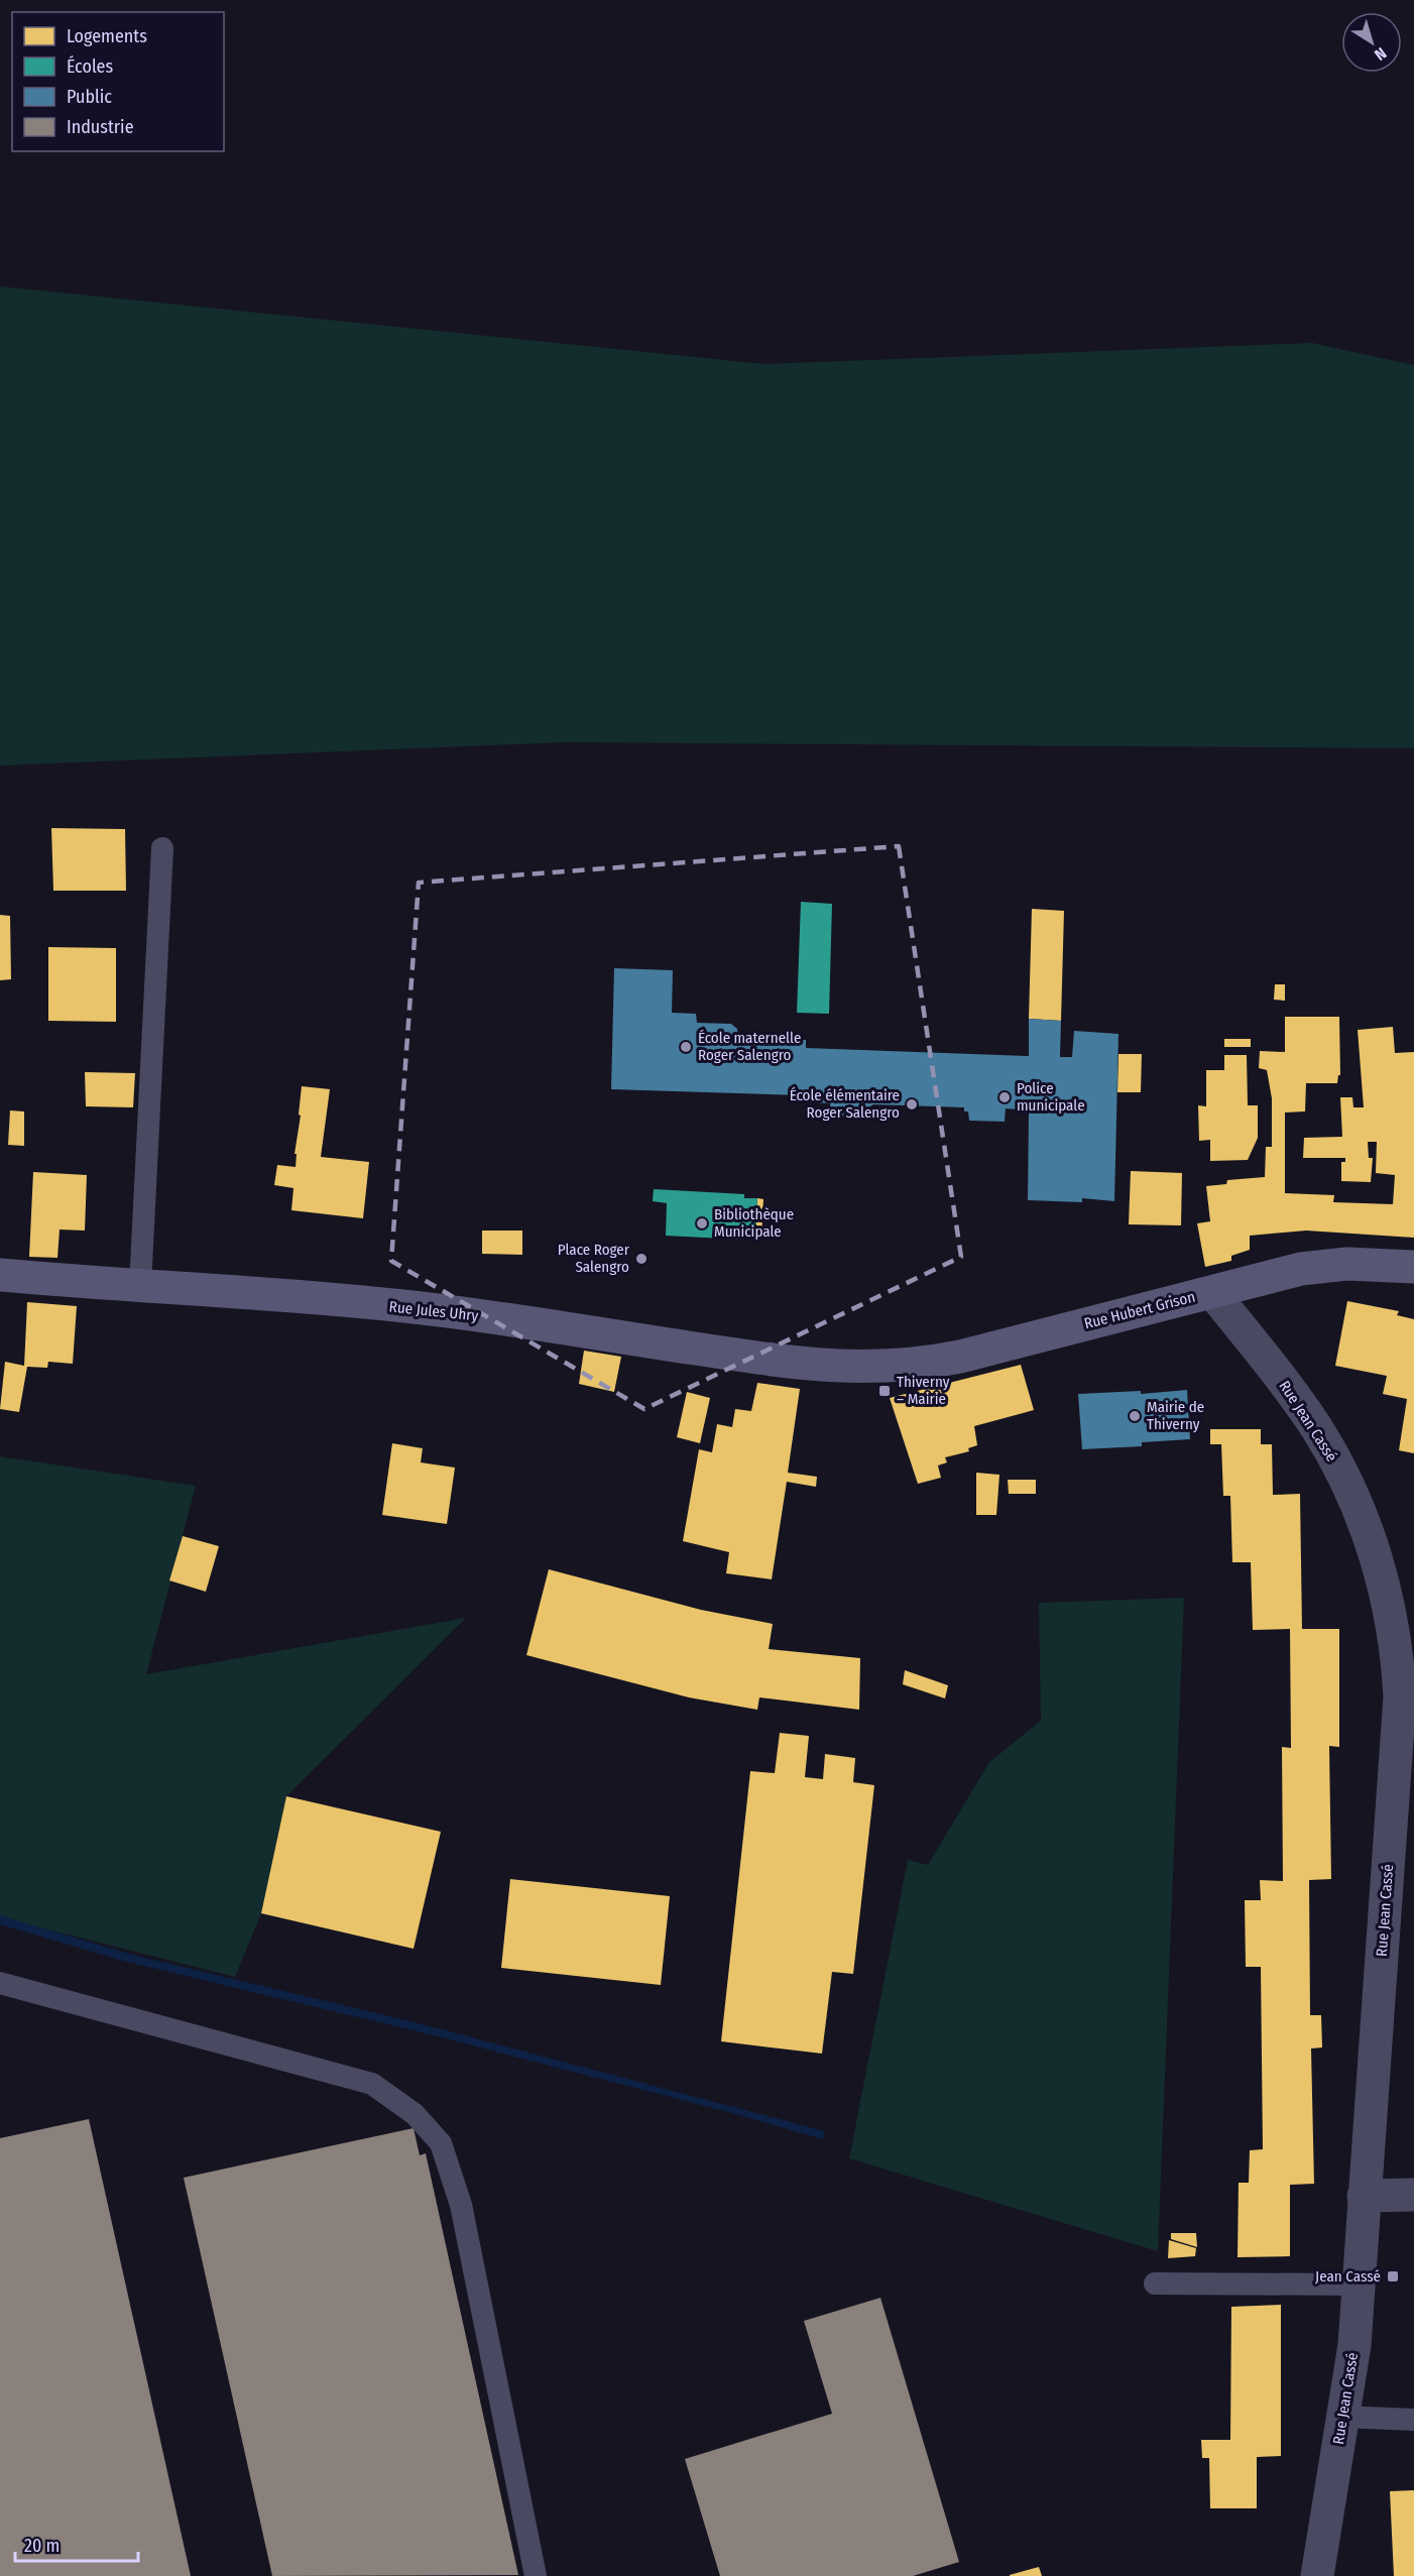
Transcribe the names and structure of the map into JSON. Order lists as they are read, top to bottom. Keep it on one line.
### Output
{"streets":{"street":["Rue Hubert Grison","Rue Jules Uhry","Rue Jean Cassé"]},"crossings":[["Rue Hubert Grison","Rue Jules Uhry"],["Rue Hubert Grison","Rue Jean Cassé"]],"places":{"other":["École maternelle Roger Salengro","Police municipale","École élémentaire Roger Salengro","Bibliothèque Municipale","Place Roger Salengro","Mairie de Thiverny"],"transit":["Thiverny – Mairie","Jean Cassé"]},"legend":["Logements","Écoles","Public","Industrie"],"scale_bar":"20 m","north":"bottom right"}
